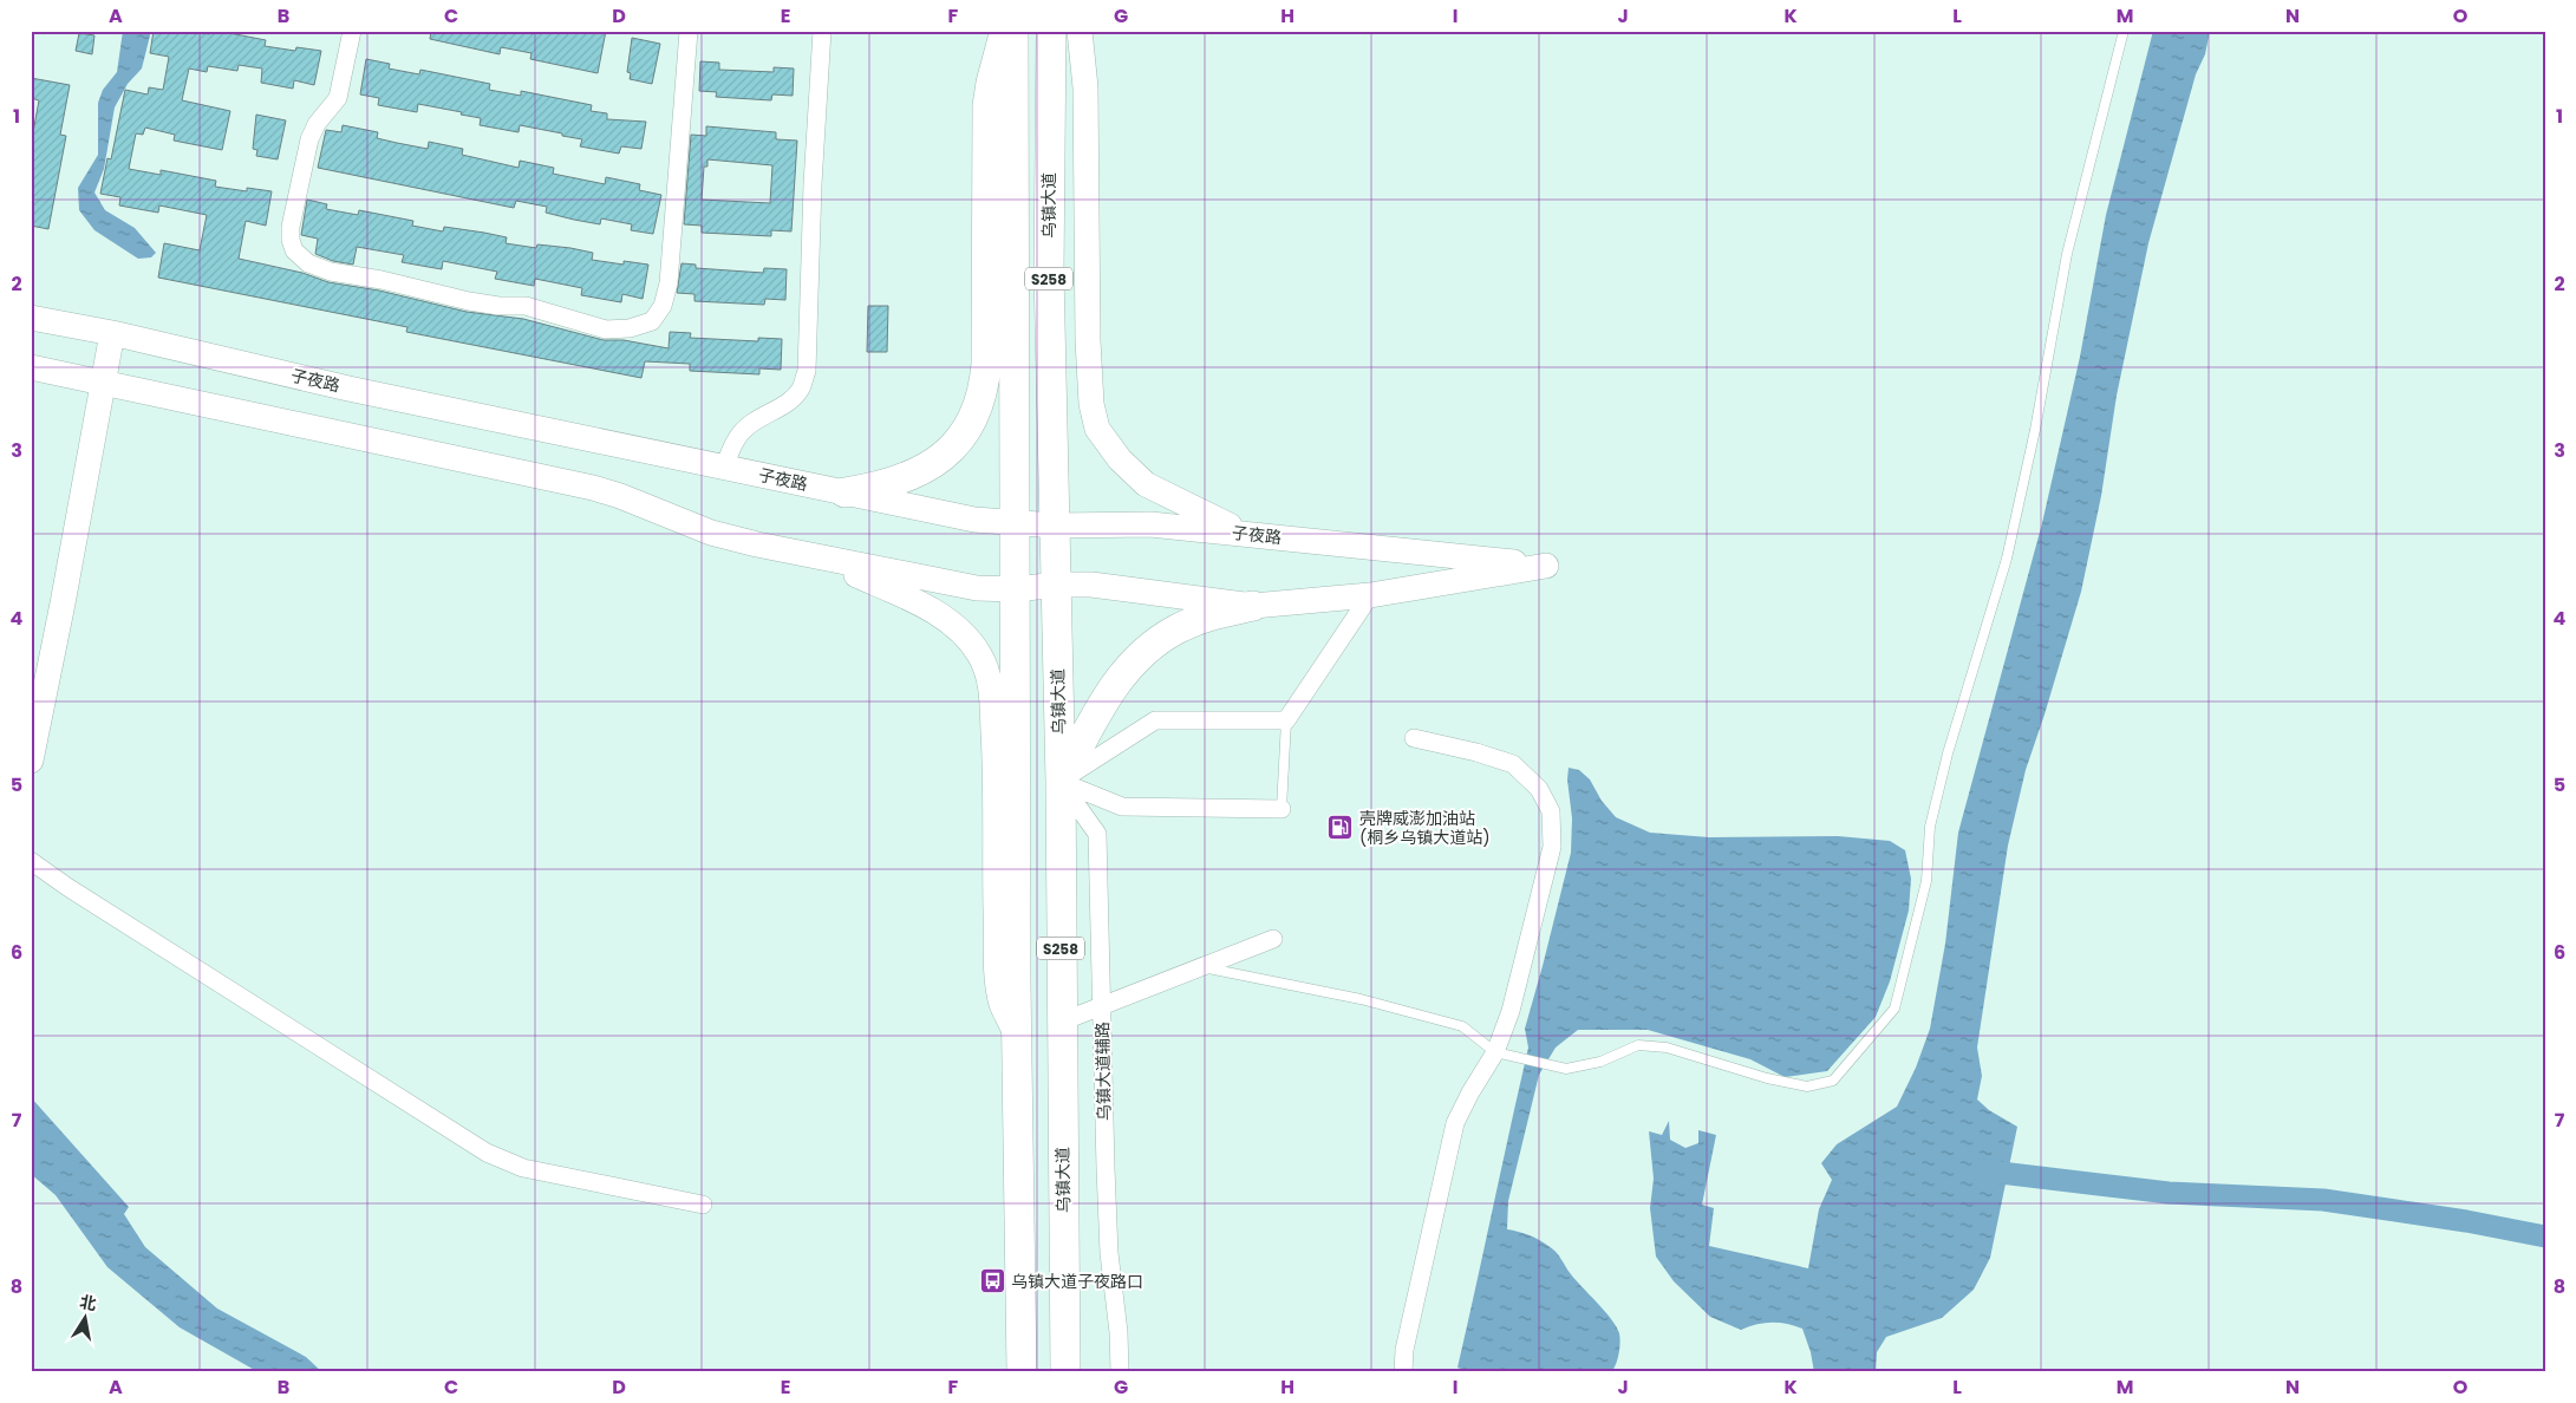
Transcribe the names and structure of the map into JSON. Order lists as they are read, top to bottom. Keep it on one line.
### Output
{"streets":{"main road":["乌镇大道","S258","子夜路"],"street":["乌镇大道辅路"]},"crossings":[["乌镇大道","子夜路"],["乌镇大道","乌镇大道辅路"],["S258","子夜路"]],"places":{"fuel station":["壳牌威澎加油站 (桐乡乌镇大道站)"],"bus stop":["乌镇大道子夜路口"]},"north":"top","grid":{"columns":["A","B","C","D","E","F","G","H","I","J","K","L","M","N","O"],"rows":["1","2","3","4","5","6","7","8"]}}
